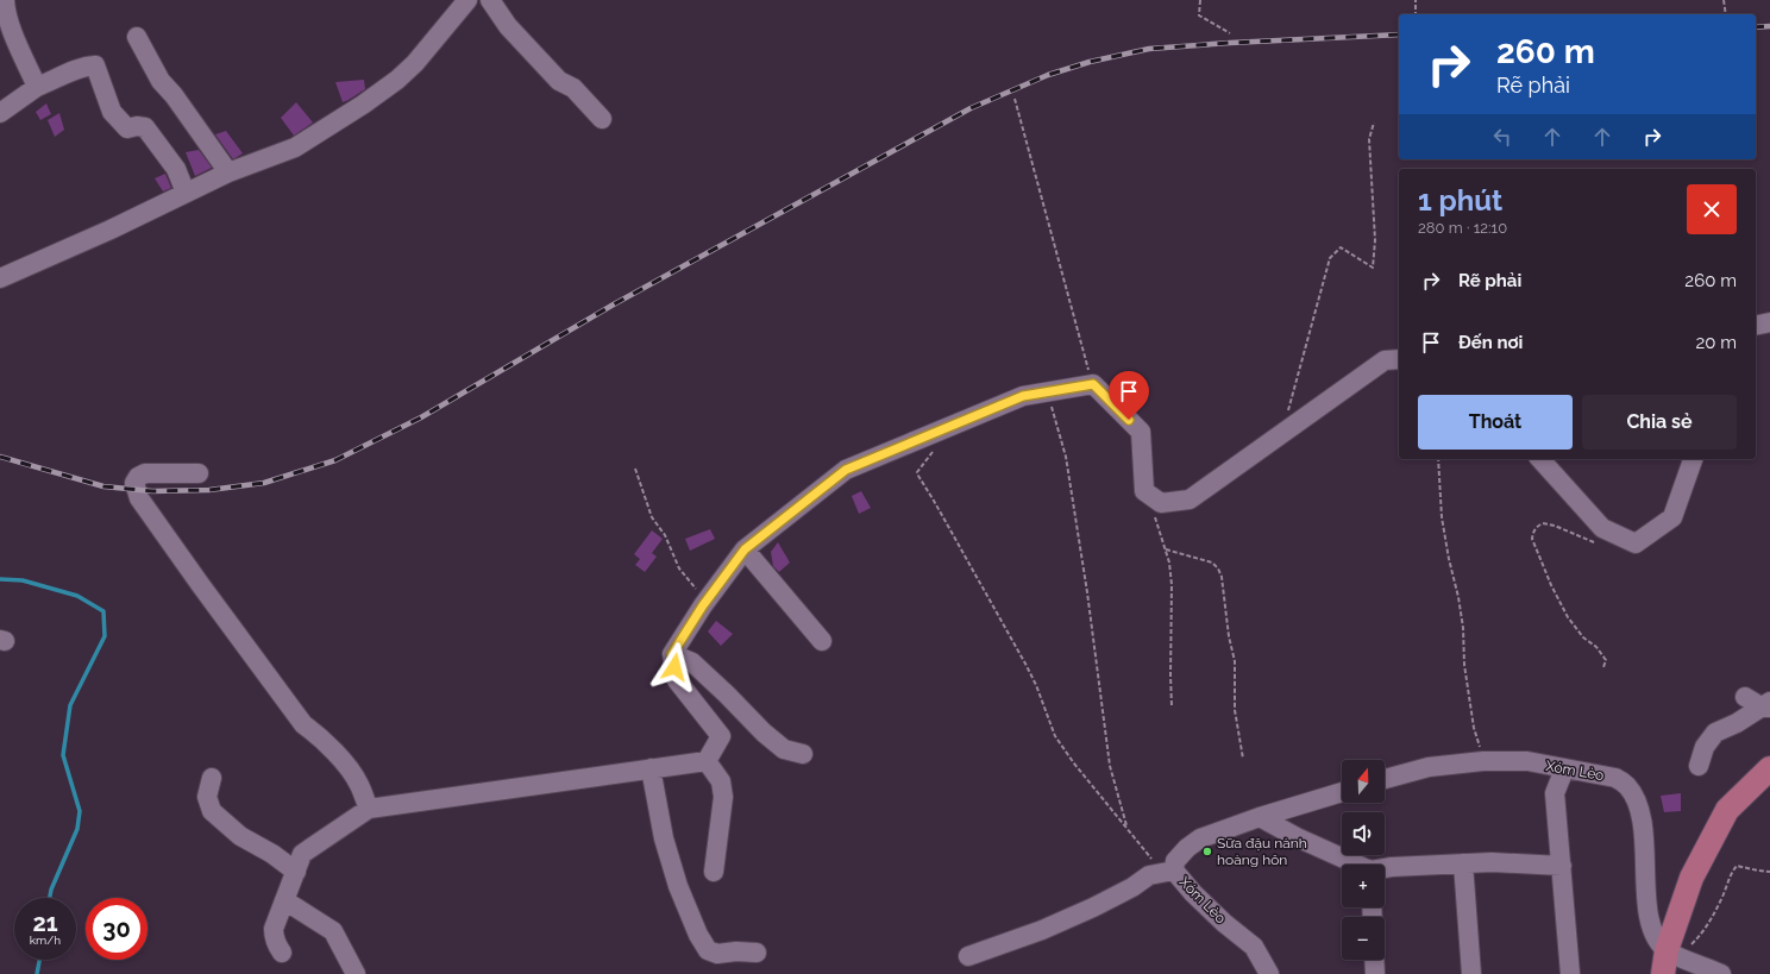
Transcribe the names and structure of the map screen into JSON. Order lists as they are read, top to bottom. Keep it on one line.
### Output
{"streets":{"street":["Xóm Lèo"]},"places":["Sữa đậu nành hoàng hôn"],"north":"top","page":{"turn":["260 m","Rẽ phải"],"heading":["1 phút","280 m · 12:10"],"list":[{"name":"Rẽ phải","value":"260 m"},{"name":"Đến nơi","value":"20 m"}],"buttons":["Thoát","Chia sẻ"],"map_buttons":["+","−"],"speed":"21 km/h","limit":"30"}}
